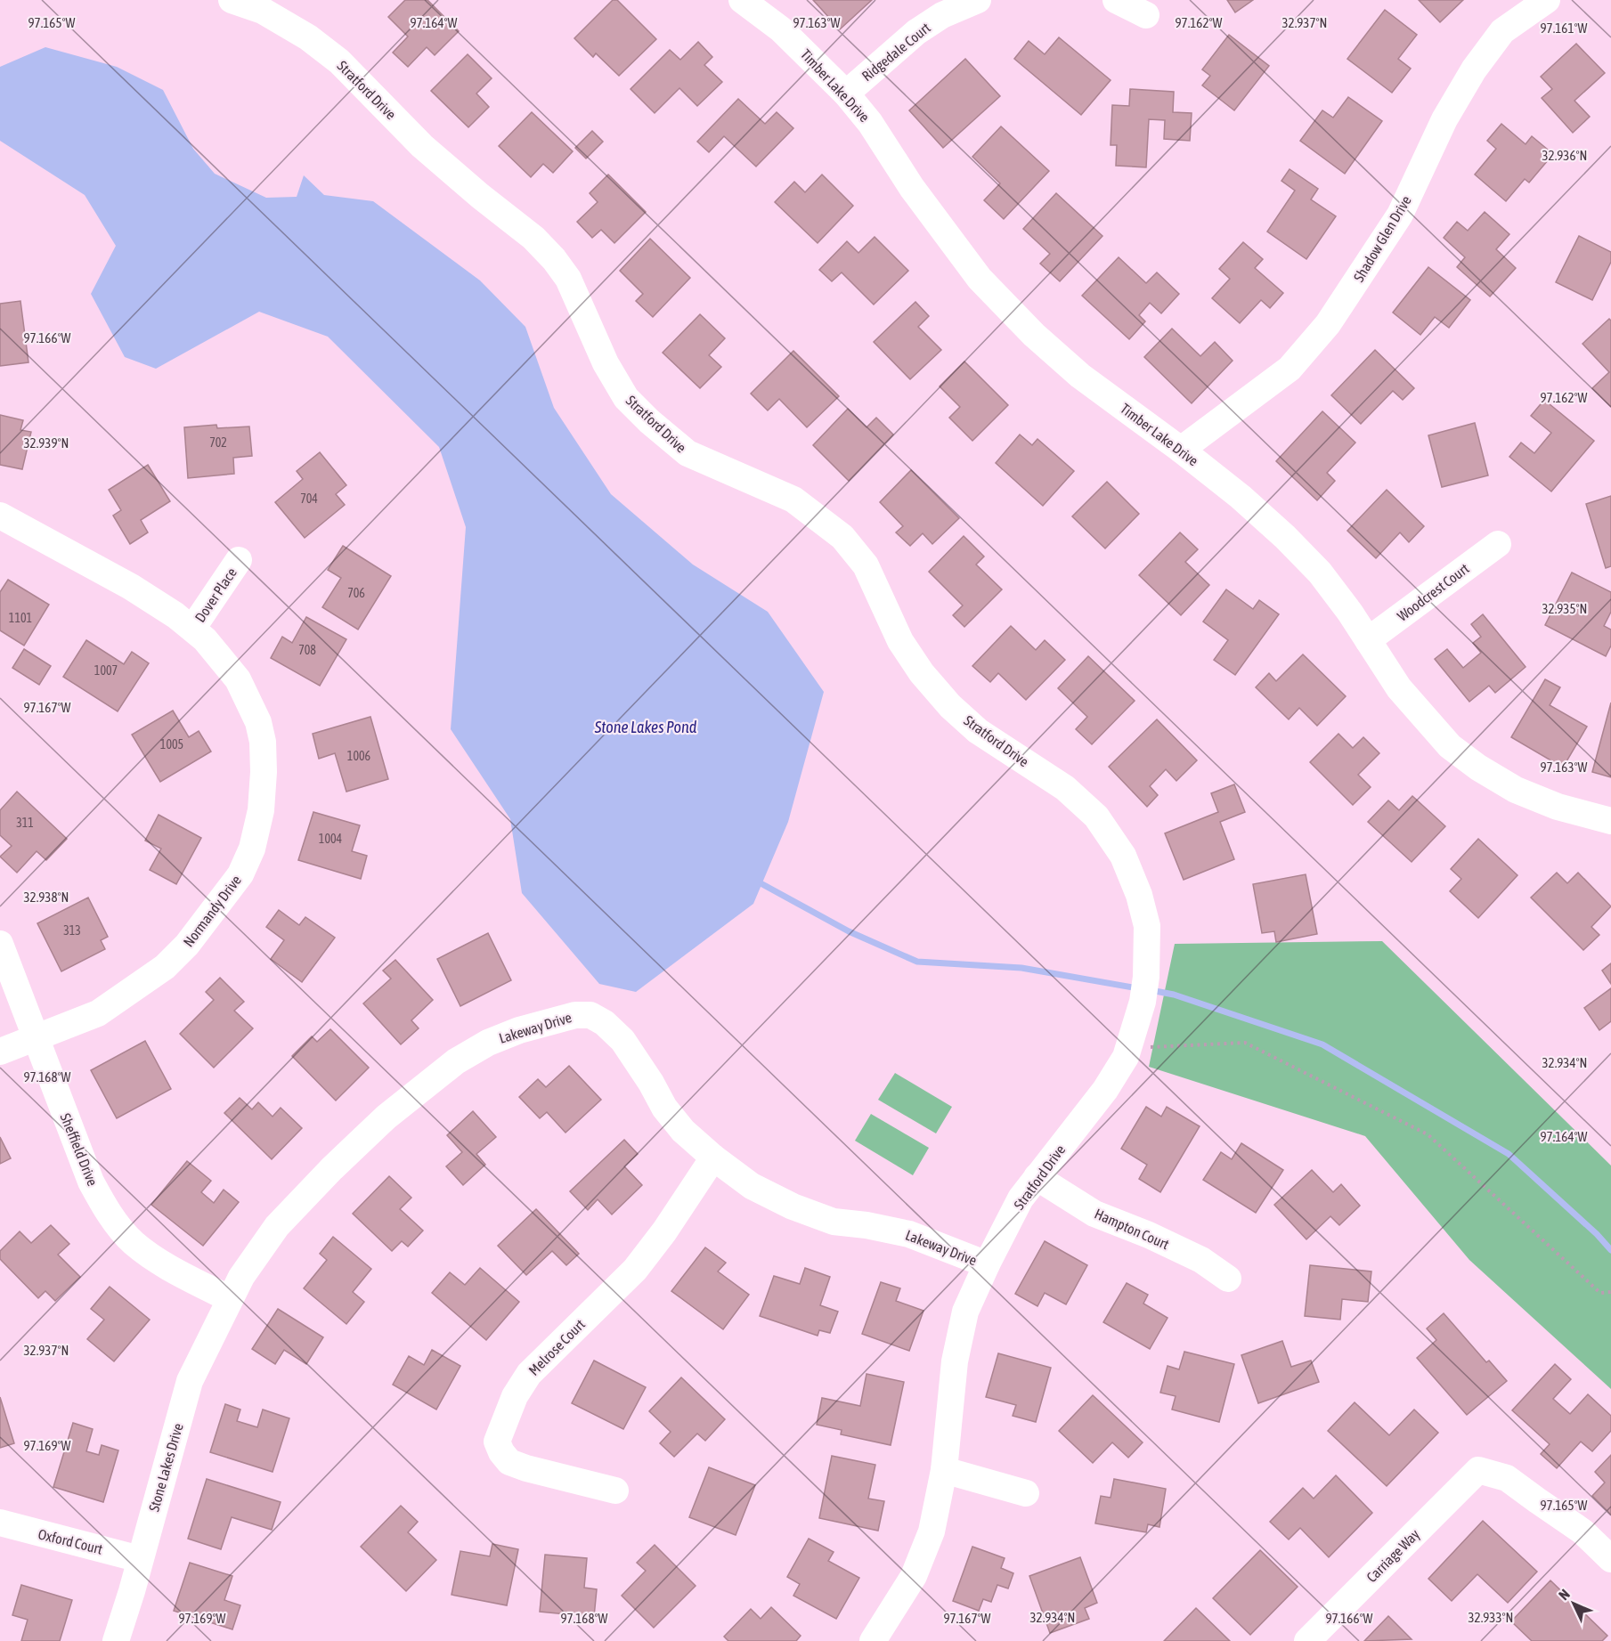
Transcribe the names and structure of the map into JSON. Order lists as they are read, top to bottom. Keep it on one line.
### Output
{"streets":{"street":["Ridgedale Court","Timber Lake Drive","Stratford Drive","Shadow Glen Drive","Woodcrest Court","Dover Place","Normandy Drive","Lakeway Drive","Sheffield Drive","Hampton Court","Melrose Court","Stone Lakes Drive","Oxford Court","Carriage Way"]},"crossings":[["Ridgedale Court","Timber Lake Drive"],["Timber Lake Drive","Shadow Glen Drive"],["Timber Lake Drive","Woodcrest Court"],["Stratford Drive","Lakeway Drive"],["Stratford Drive","Hampton Court"],["Dover Place","Normandy Drive"],["Normandy Drive","Sheffield Drive"],["Lakeway Drive","Sheffield Drive"],["Lakeway Drive","Melrose Court"],["Lakeway Drive","Stone Lakes Drive"],["Sheffield Drive","Stone Lakes Drive"],["Stone Lakes Drive","Oxford Court"]],"water":["Stone Lakes Pond"],"house_numbers":["702","704","706","1101","708","1007","1005","1006","311","1004","313"],"north":"top left","coordinates":["97.165°W","97.164°W","97.163°W","97.162°W","32.937°N","97.161°W","32.936°N","97.166°W","32.939°N","32.935°N","97.167°W","32.938°N","32.934°N","97.168°W","97.169°W","32.933°N"]}
